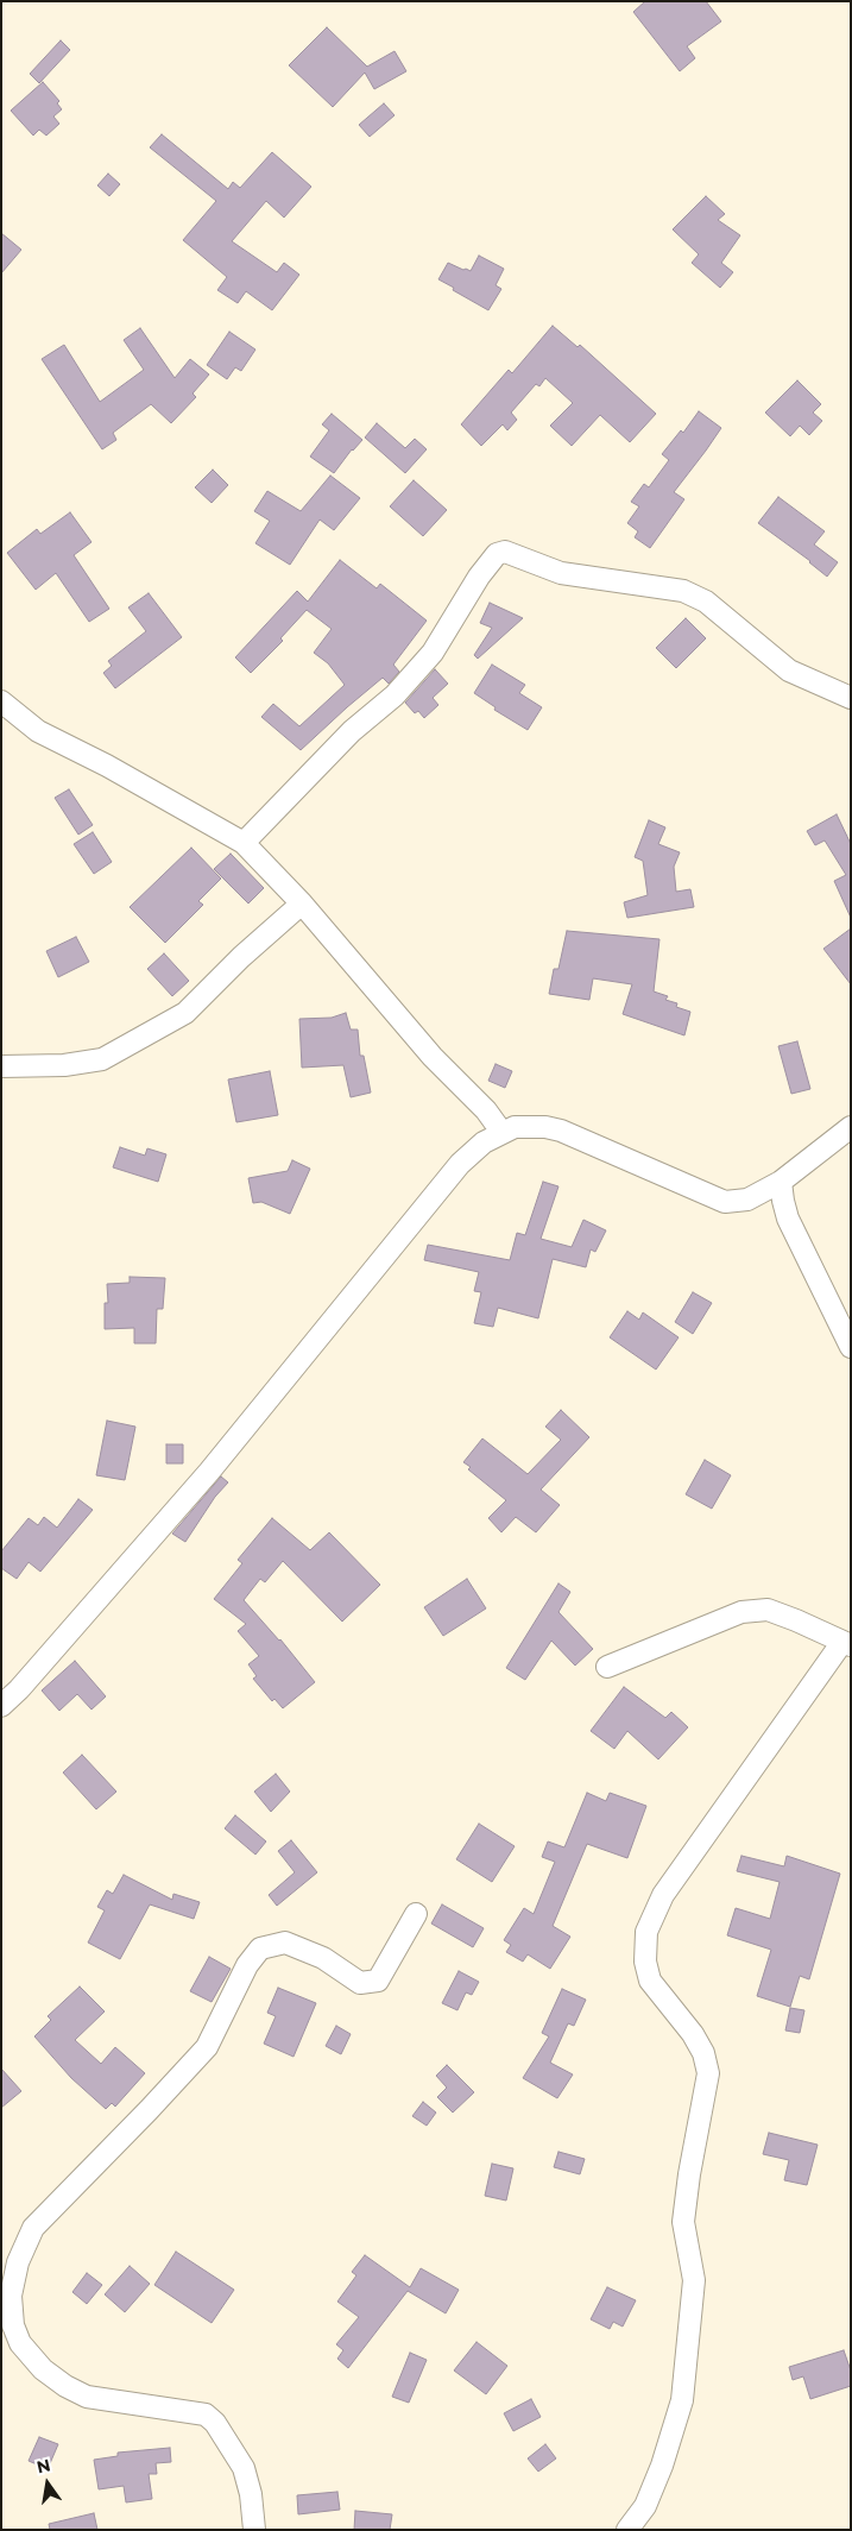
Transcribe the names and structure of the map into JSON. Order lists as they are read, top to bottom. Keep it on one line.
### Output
{"north":"top"}
